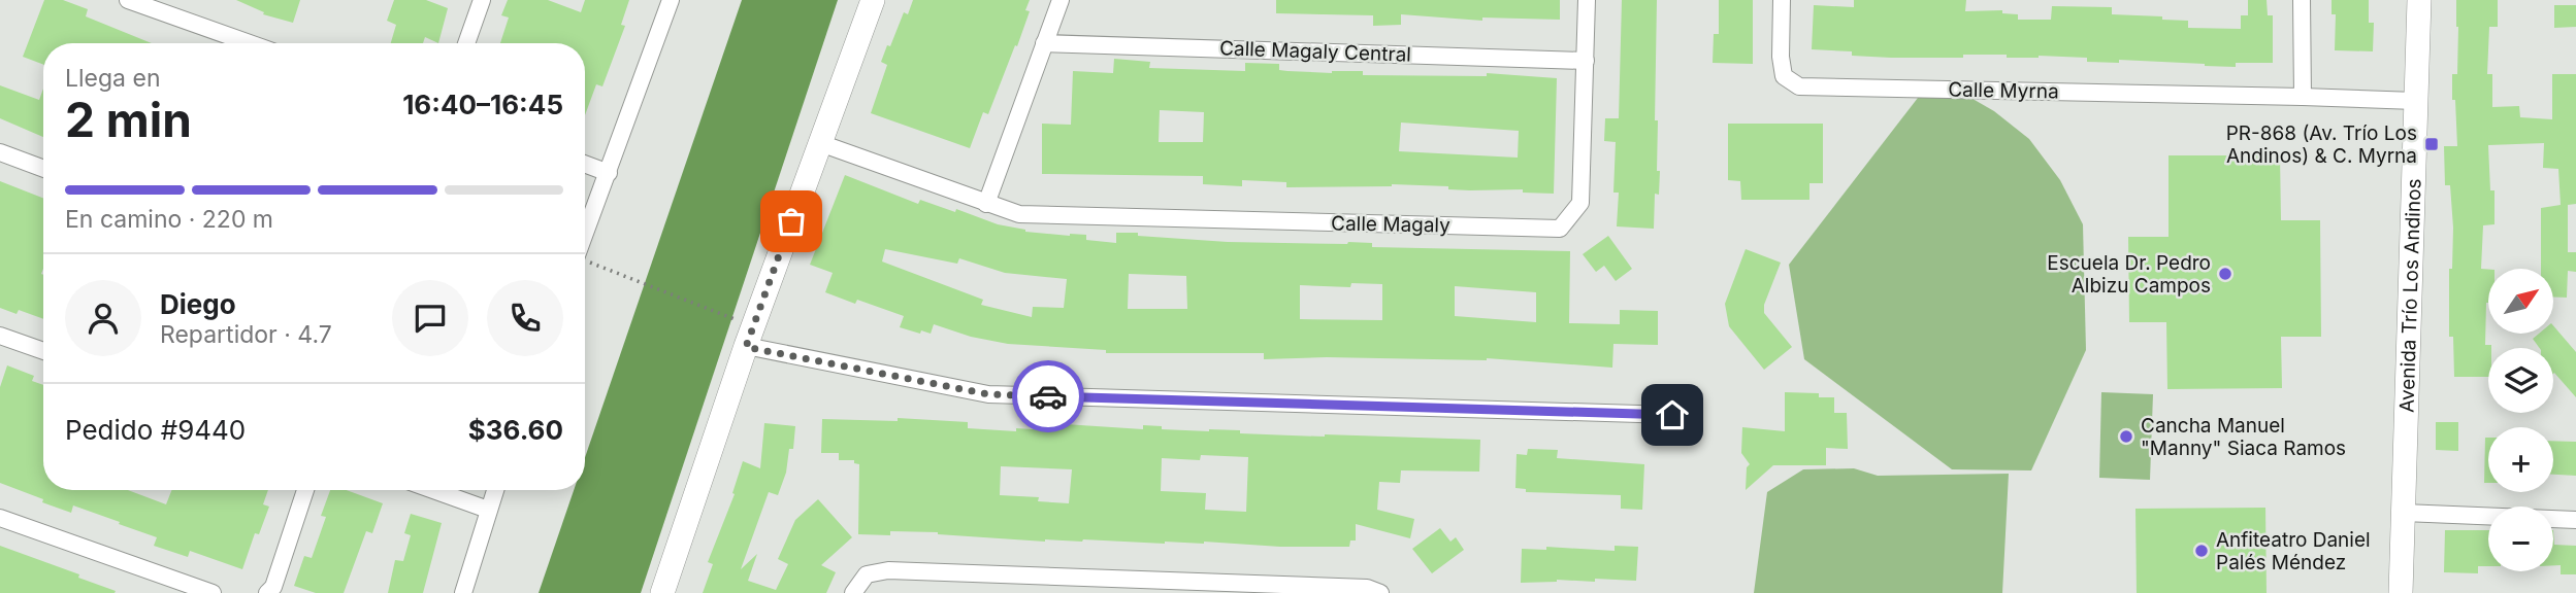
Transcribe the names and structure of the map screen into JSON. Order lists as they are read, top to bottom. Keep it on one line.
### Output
{"streets":{"street":["Calle Magaly Central","Calle Myrna","Calle Magaly","Avenida Trío Los Andinos"]},"crossings":[["Calle Magaly Central","Calle Magaly"],["Calle Myrna","Avenida Trío Los Andinos"]],"places":{"transit":["PR-868 (Av. Trío Los Andinos) & C. Myrna"],"other":["Escuela Dr. Pedro Albizu Campos","Cancha Manuel \"Manny\" Siaca Ramos","Anfiteatro Daniel Palés Méndez"]},"north":"top right","page":{"heading":["2 min","Llega en","16:40–16:45"],"panel":["Diego","Repartidor · 4.7","Pedido #9440","$36.60"],"bar":"En camino · 220 m","map_buttons":["+","−"]}}
